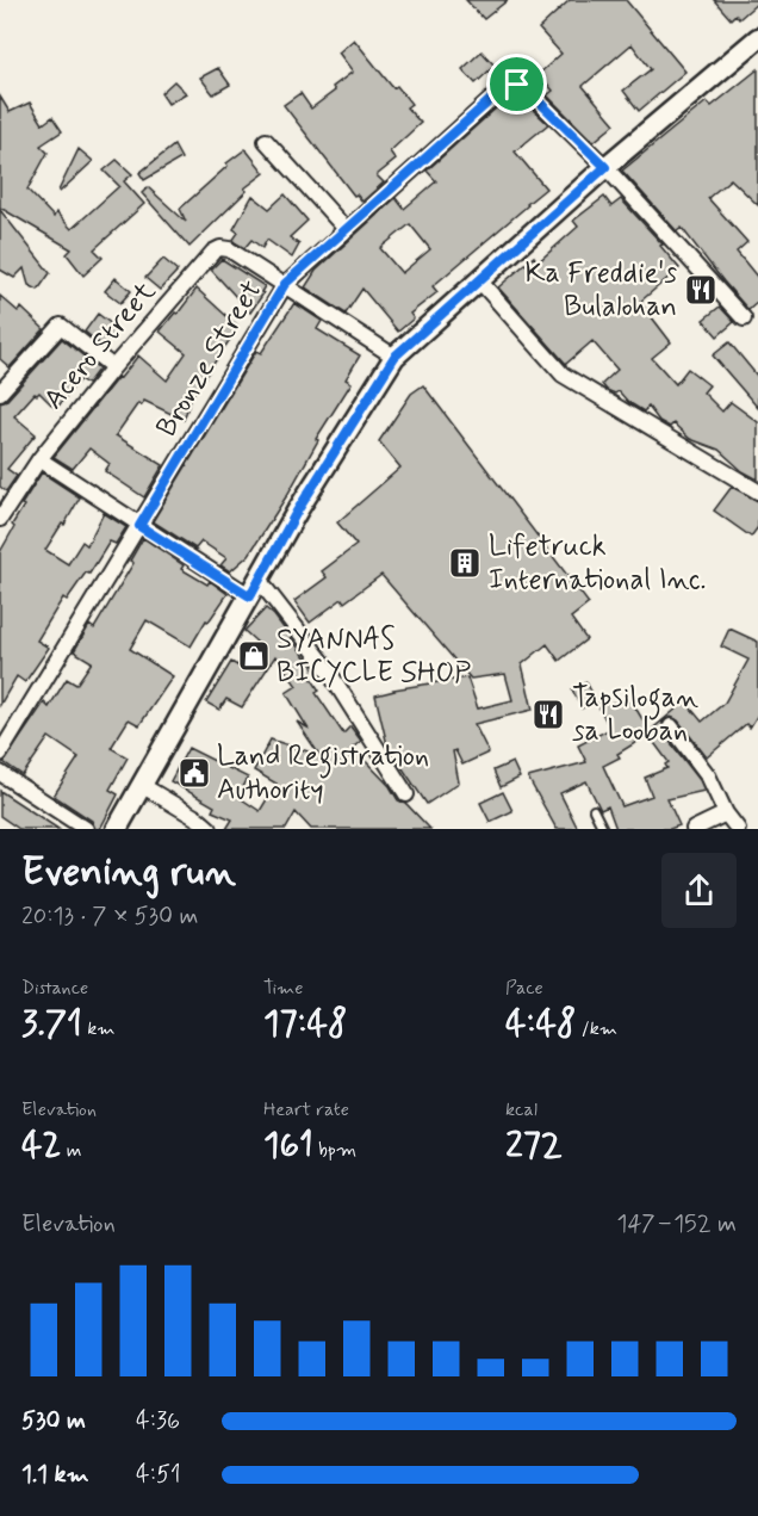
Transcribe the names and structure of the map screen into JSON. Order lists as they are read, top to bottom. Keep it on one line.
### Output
{"streets":{"street":["Acero Street","Bronze Street"]},"crossings":[["Acero Street","Bronze Street"]],"places":{"restaurant":["Ka Freddie's Bulalohan","Tapsilogan sa Looban"],"building":["Lifetruck International Inc."],"shop":["SYANNAS BICYCLE SHOP"],"public building":["Land Registration Authority"]},"page":{"heading":["Evening run","20:13 · 7 × 530 m"],"stats":[["Distance","3.71 km"],["Time","17:48"],["Pace","4:48 /km"],["Elevation","42 m"],["Heart rate","161 bpm"],["kcal","272"]],"chart":["Elevation","147–152 m"],"list":[{"name":"530 m","note":"4:36"},{"name":"1.1 km","note":"4:51"}]}}
